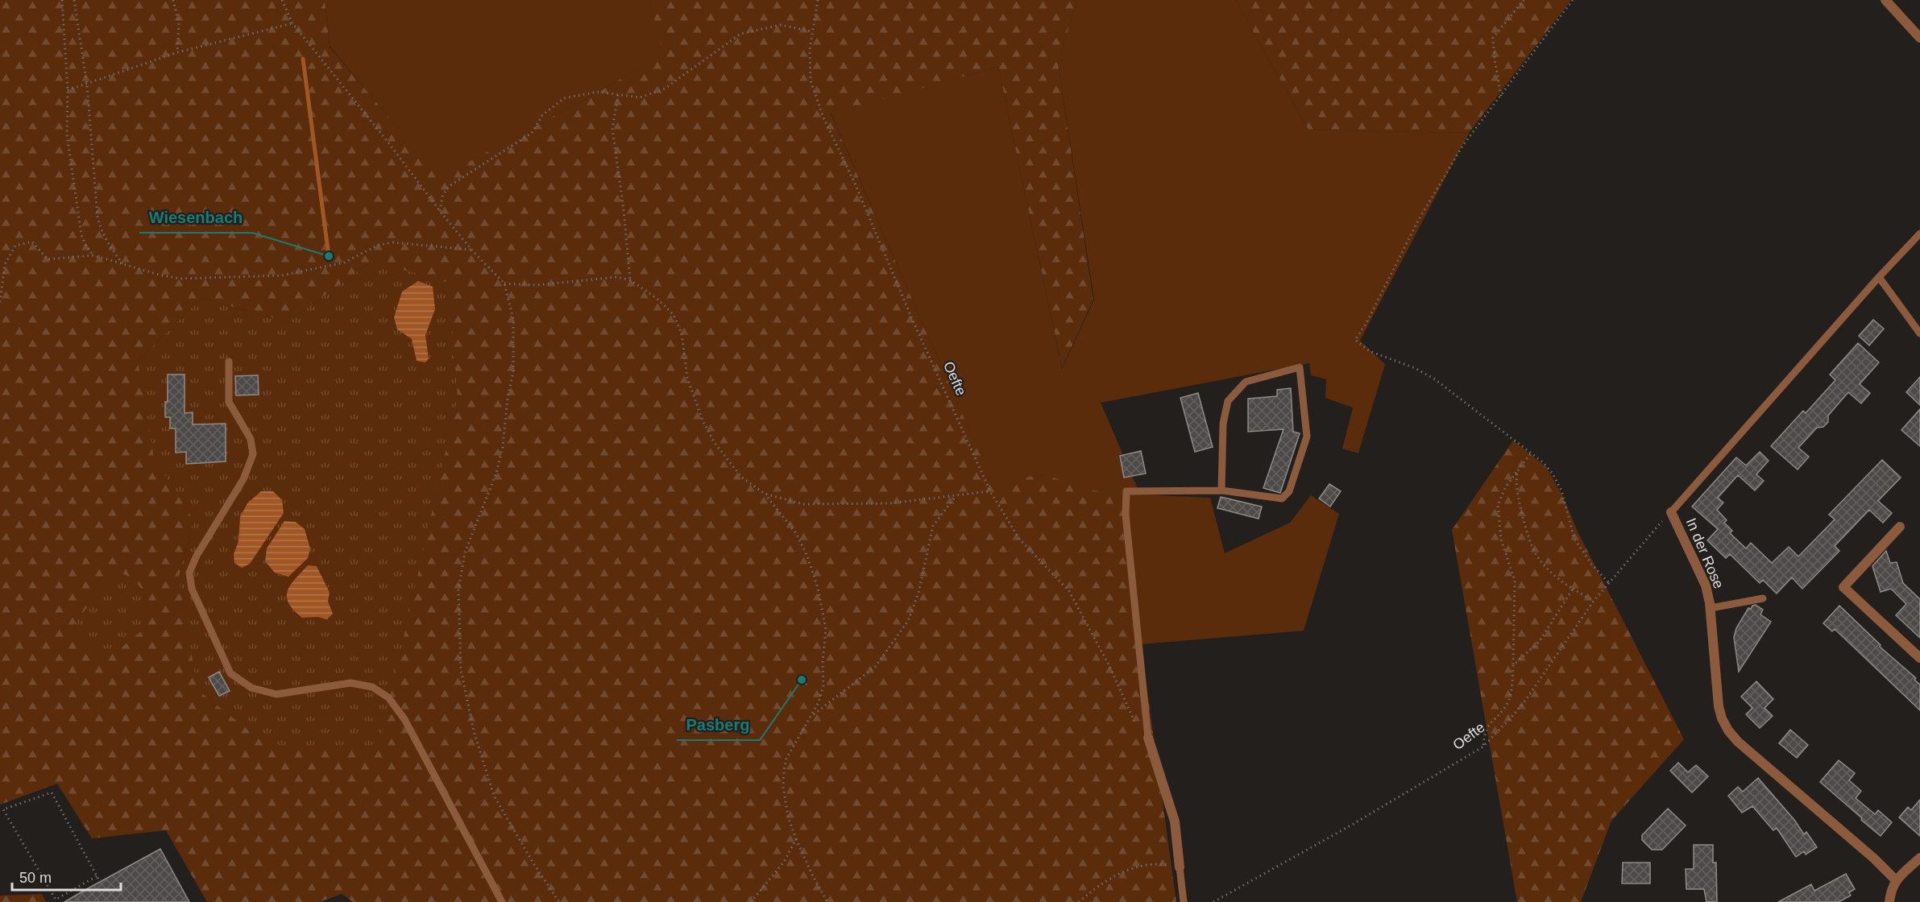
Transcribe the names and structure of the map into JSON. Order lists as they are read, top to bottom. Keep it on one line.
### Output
{"streets":{"street":["In der Rose"],"path":["Oefte"]},"crossings":[["Oefte","In der Rose"]],"places":["Wiesenbach","Pasberg"],"scale_bar":"50 m"}
